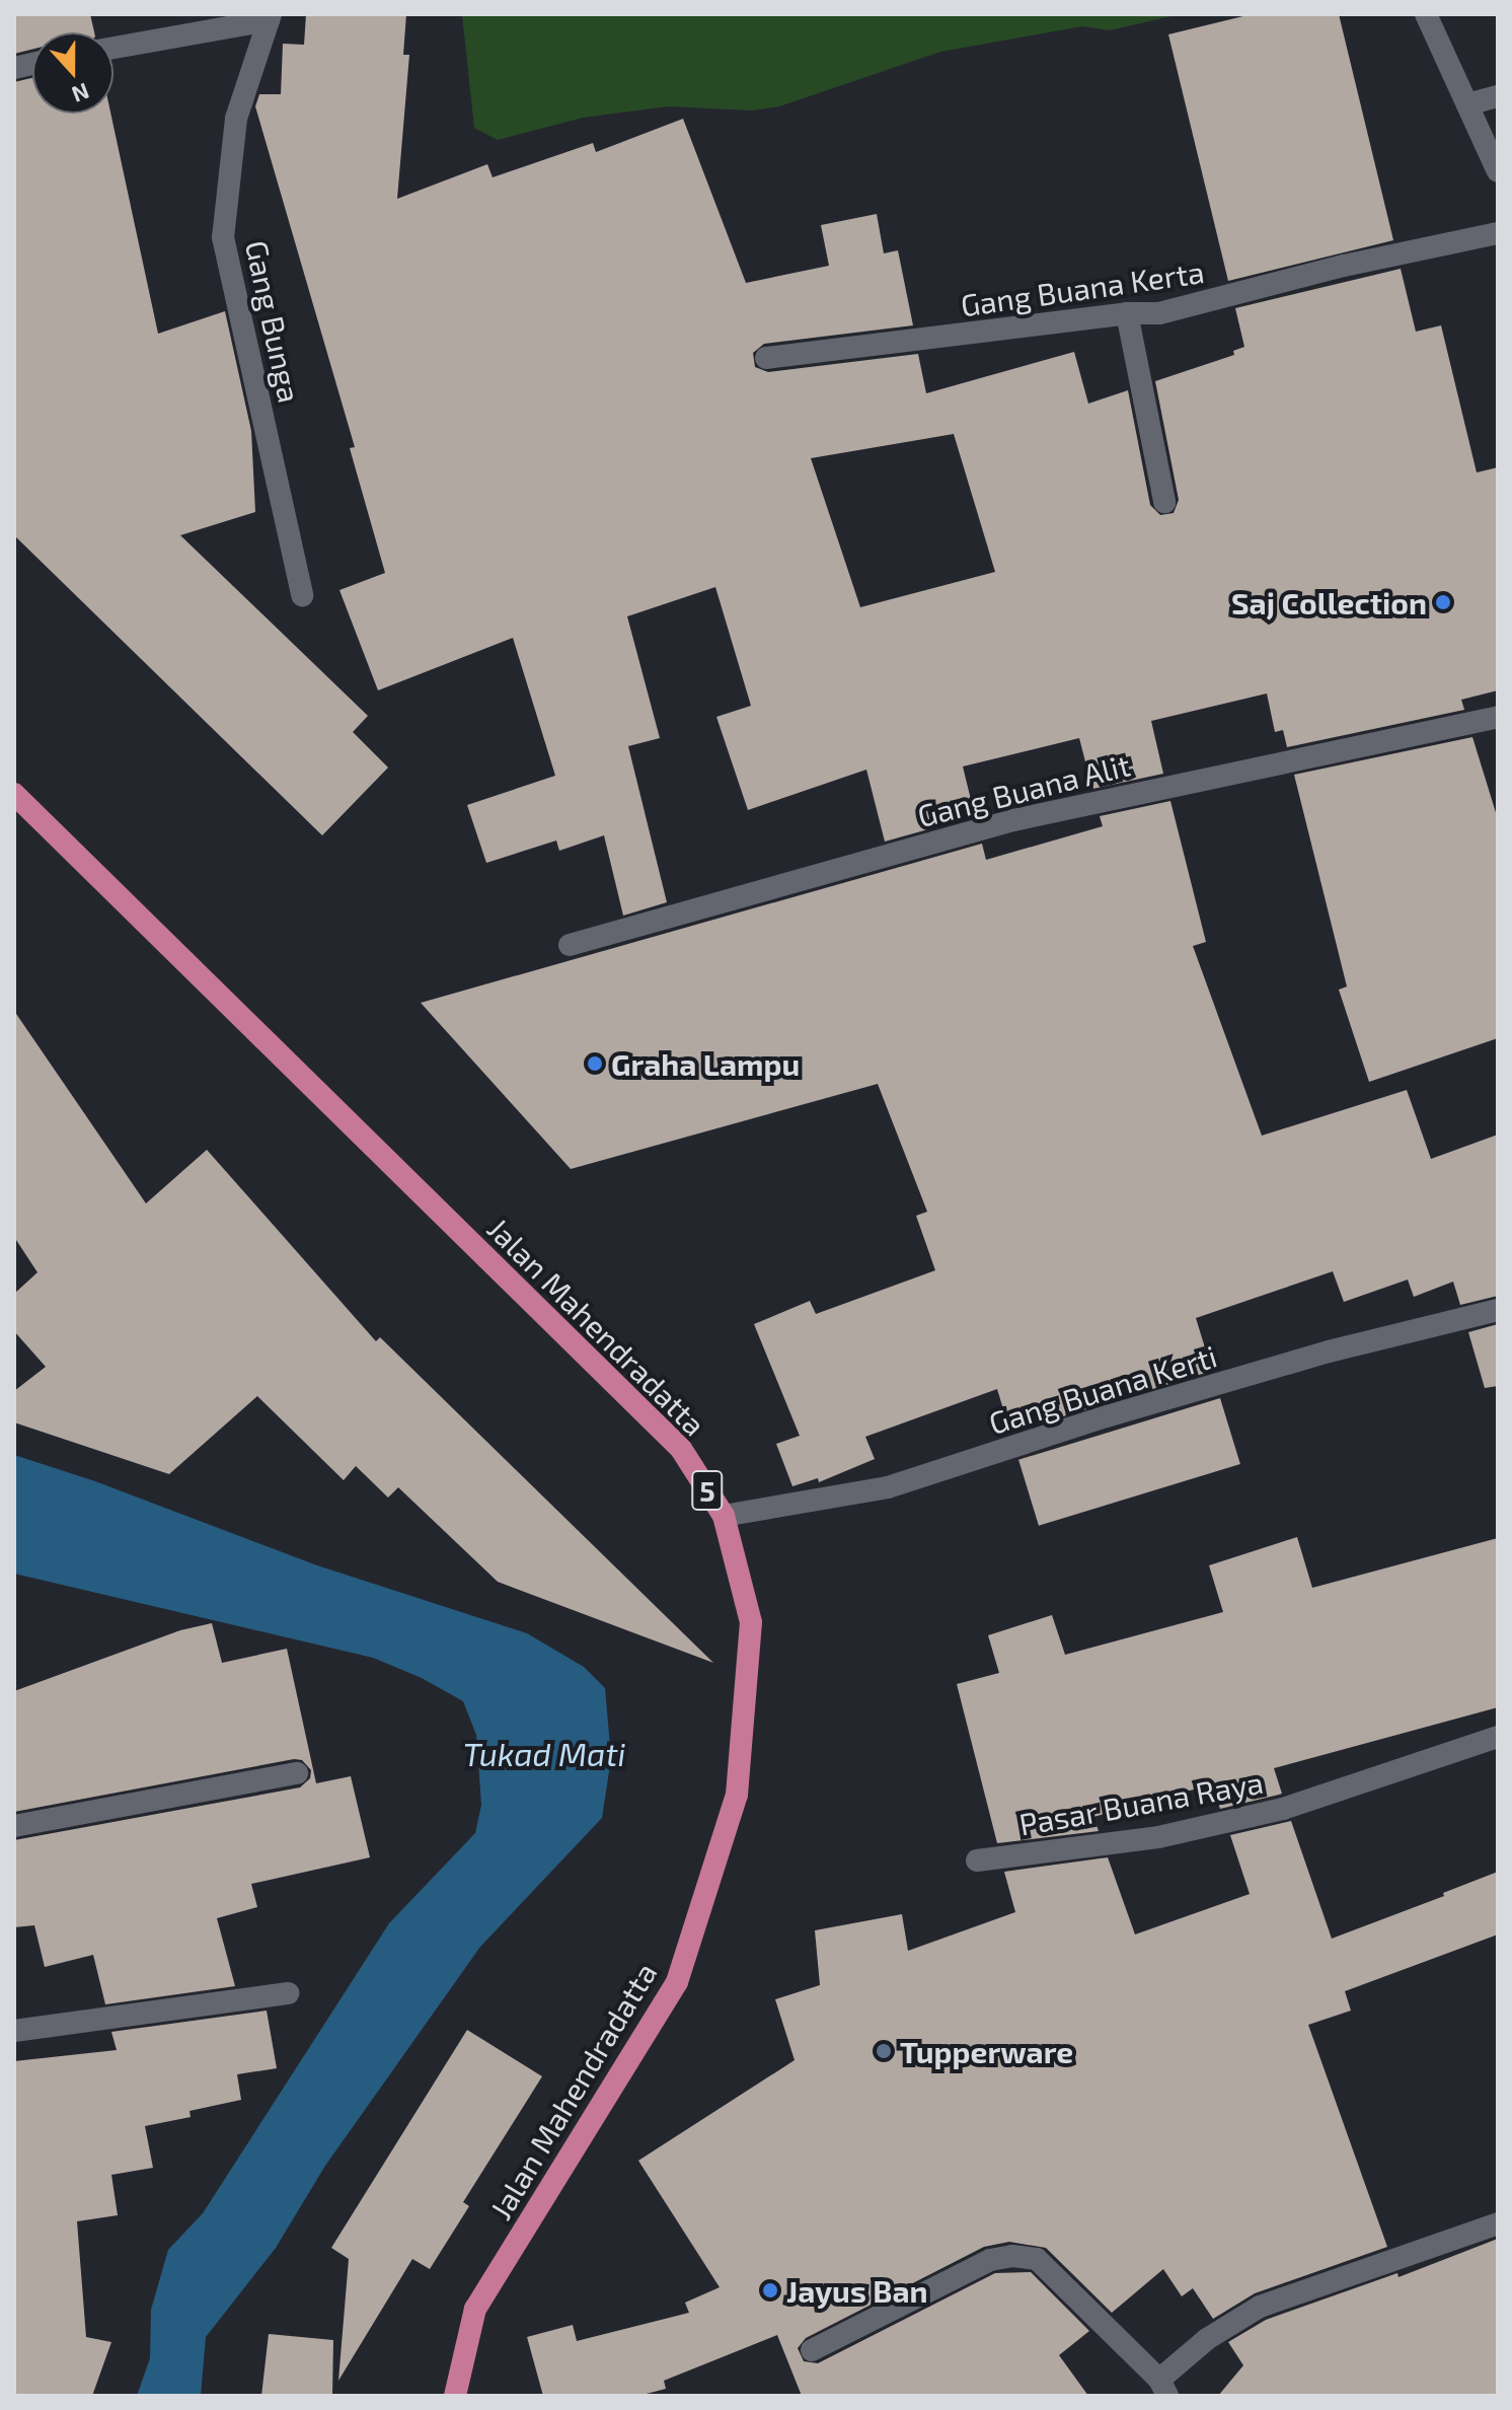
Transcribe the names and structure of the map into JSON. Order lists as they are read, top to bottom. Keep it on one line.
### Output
{"streets":{"highway":["Jalan Mahendradatta","5"],"street":["Gang Buana Kerta","Gang Bunga","Gang Buana Alit","Gang Buana Kerti","Pasar Buana Raya"]},"crossings":[["Jalan Mahendradatta","Gang Buana Kerti"]],"water":["Tukad Mati"],"places":["Saj Collection","Graha Lampu","Tupperware","Jayus Ban"],"north":"bottom"}
